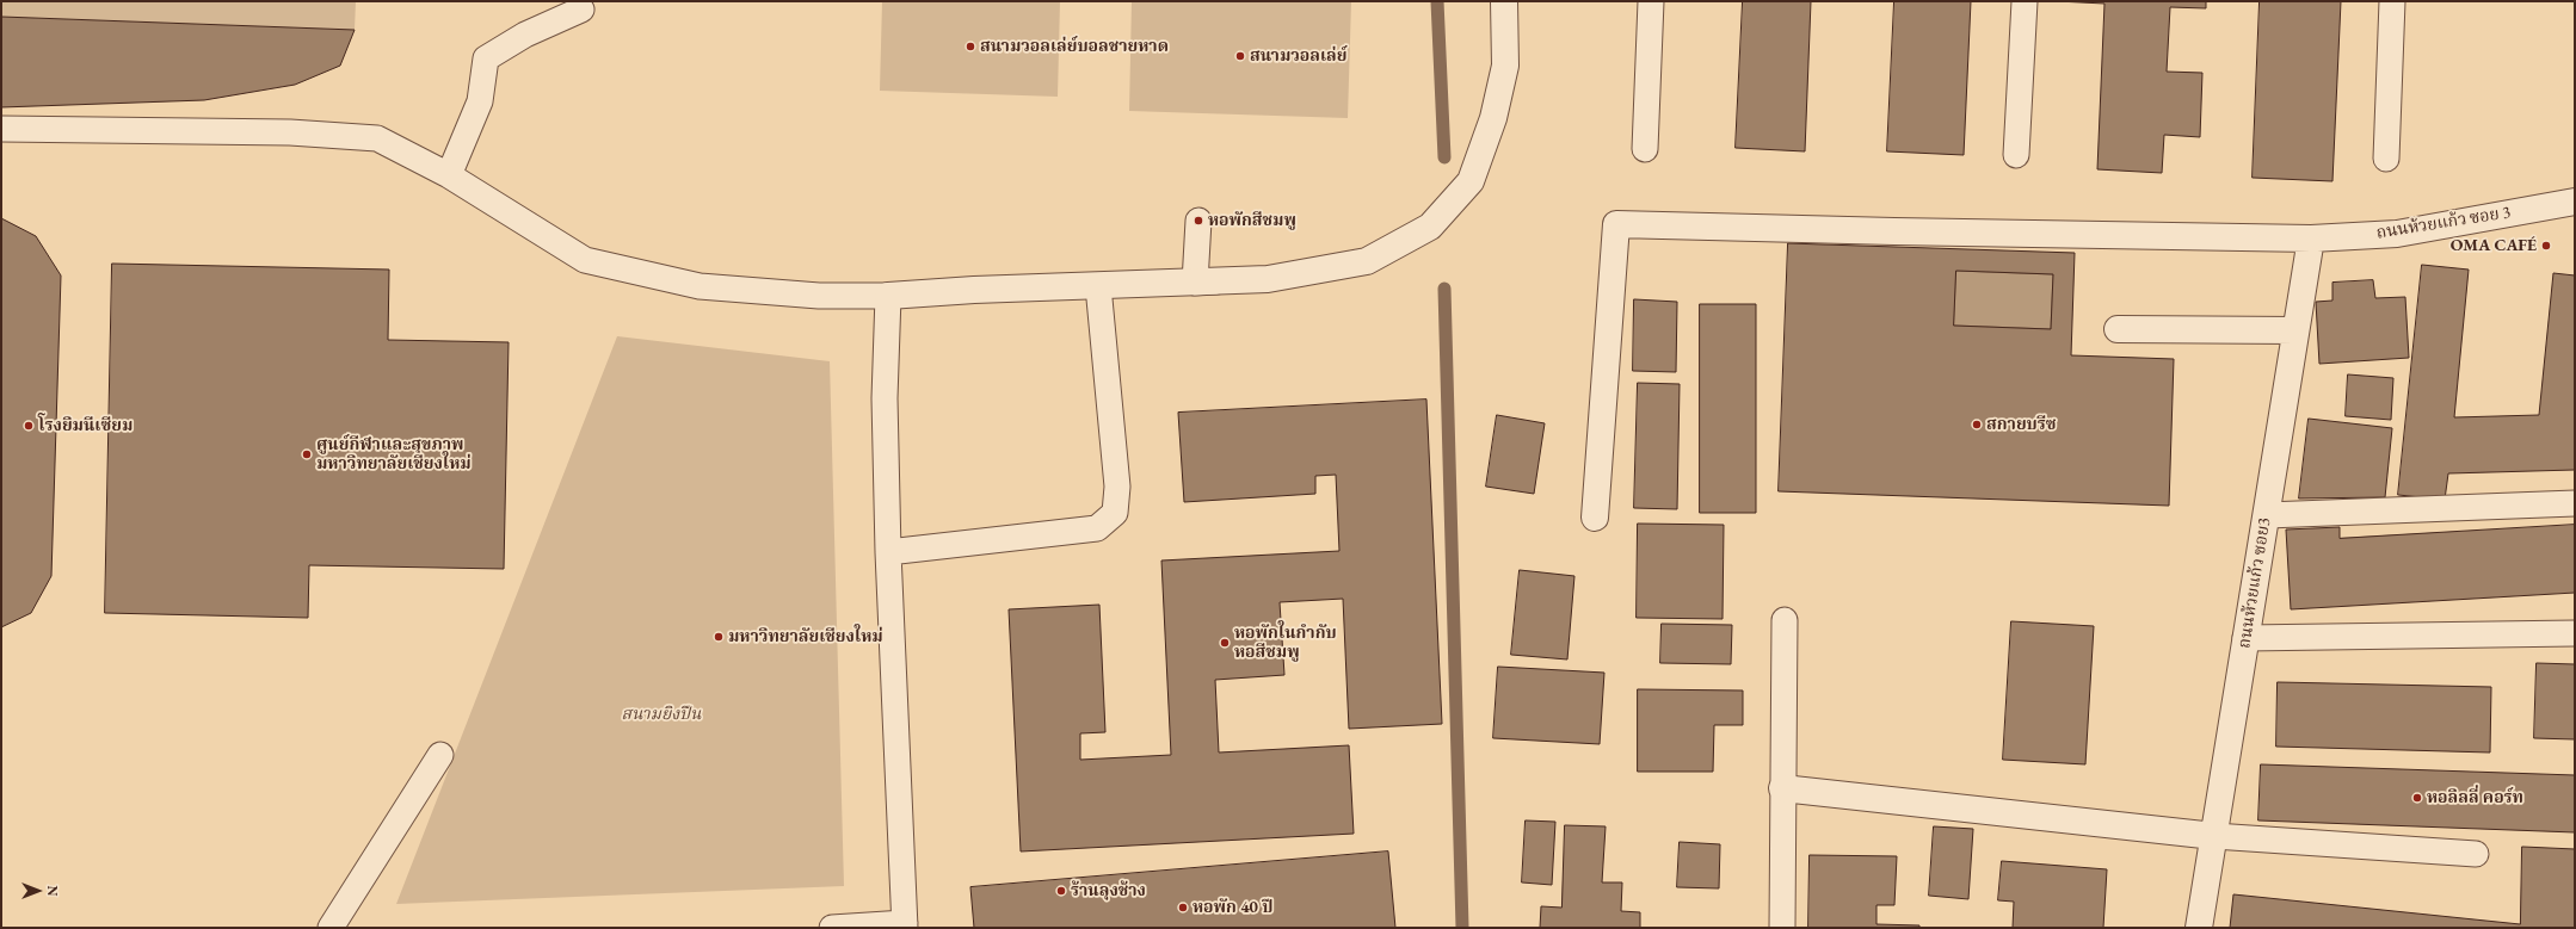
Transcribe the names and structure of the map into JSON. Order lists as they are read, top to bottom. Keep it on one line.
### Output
{"streets":{"street":["ถนนห้วยแก้ว ซอย 3","ถนนห้วยแก้ว ซอย3"]},"crossings":[["ถนนห้วยแก้ว ซอย 3","ถนนห้วยแก้ว ซอย3"]],"parks":["สนามยิงปืน"],"places":["สนามวอลเล่ย์บอลชายหาด","สนามวอลเล่ย์","หอพักสีชมพู","OMA CAFÉ","สกายบรีซ","โรงยิมนีเซียม","ศูนย์กีฬาและสุขภาพ มหาวิทยาลัยเชียงใหม่","มหาวิทยาลัยเชียงใหม่","หอพักในกำกับ หอสีชมพู","หอลิลลี่ คอร์ท","ร้านลุงช้าง","หอพัก 40 ปี"],"north":"right"}
